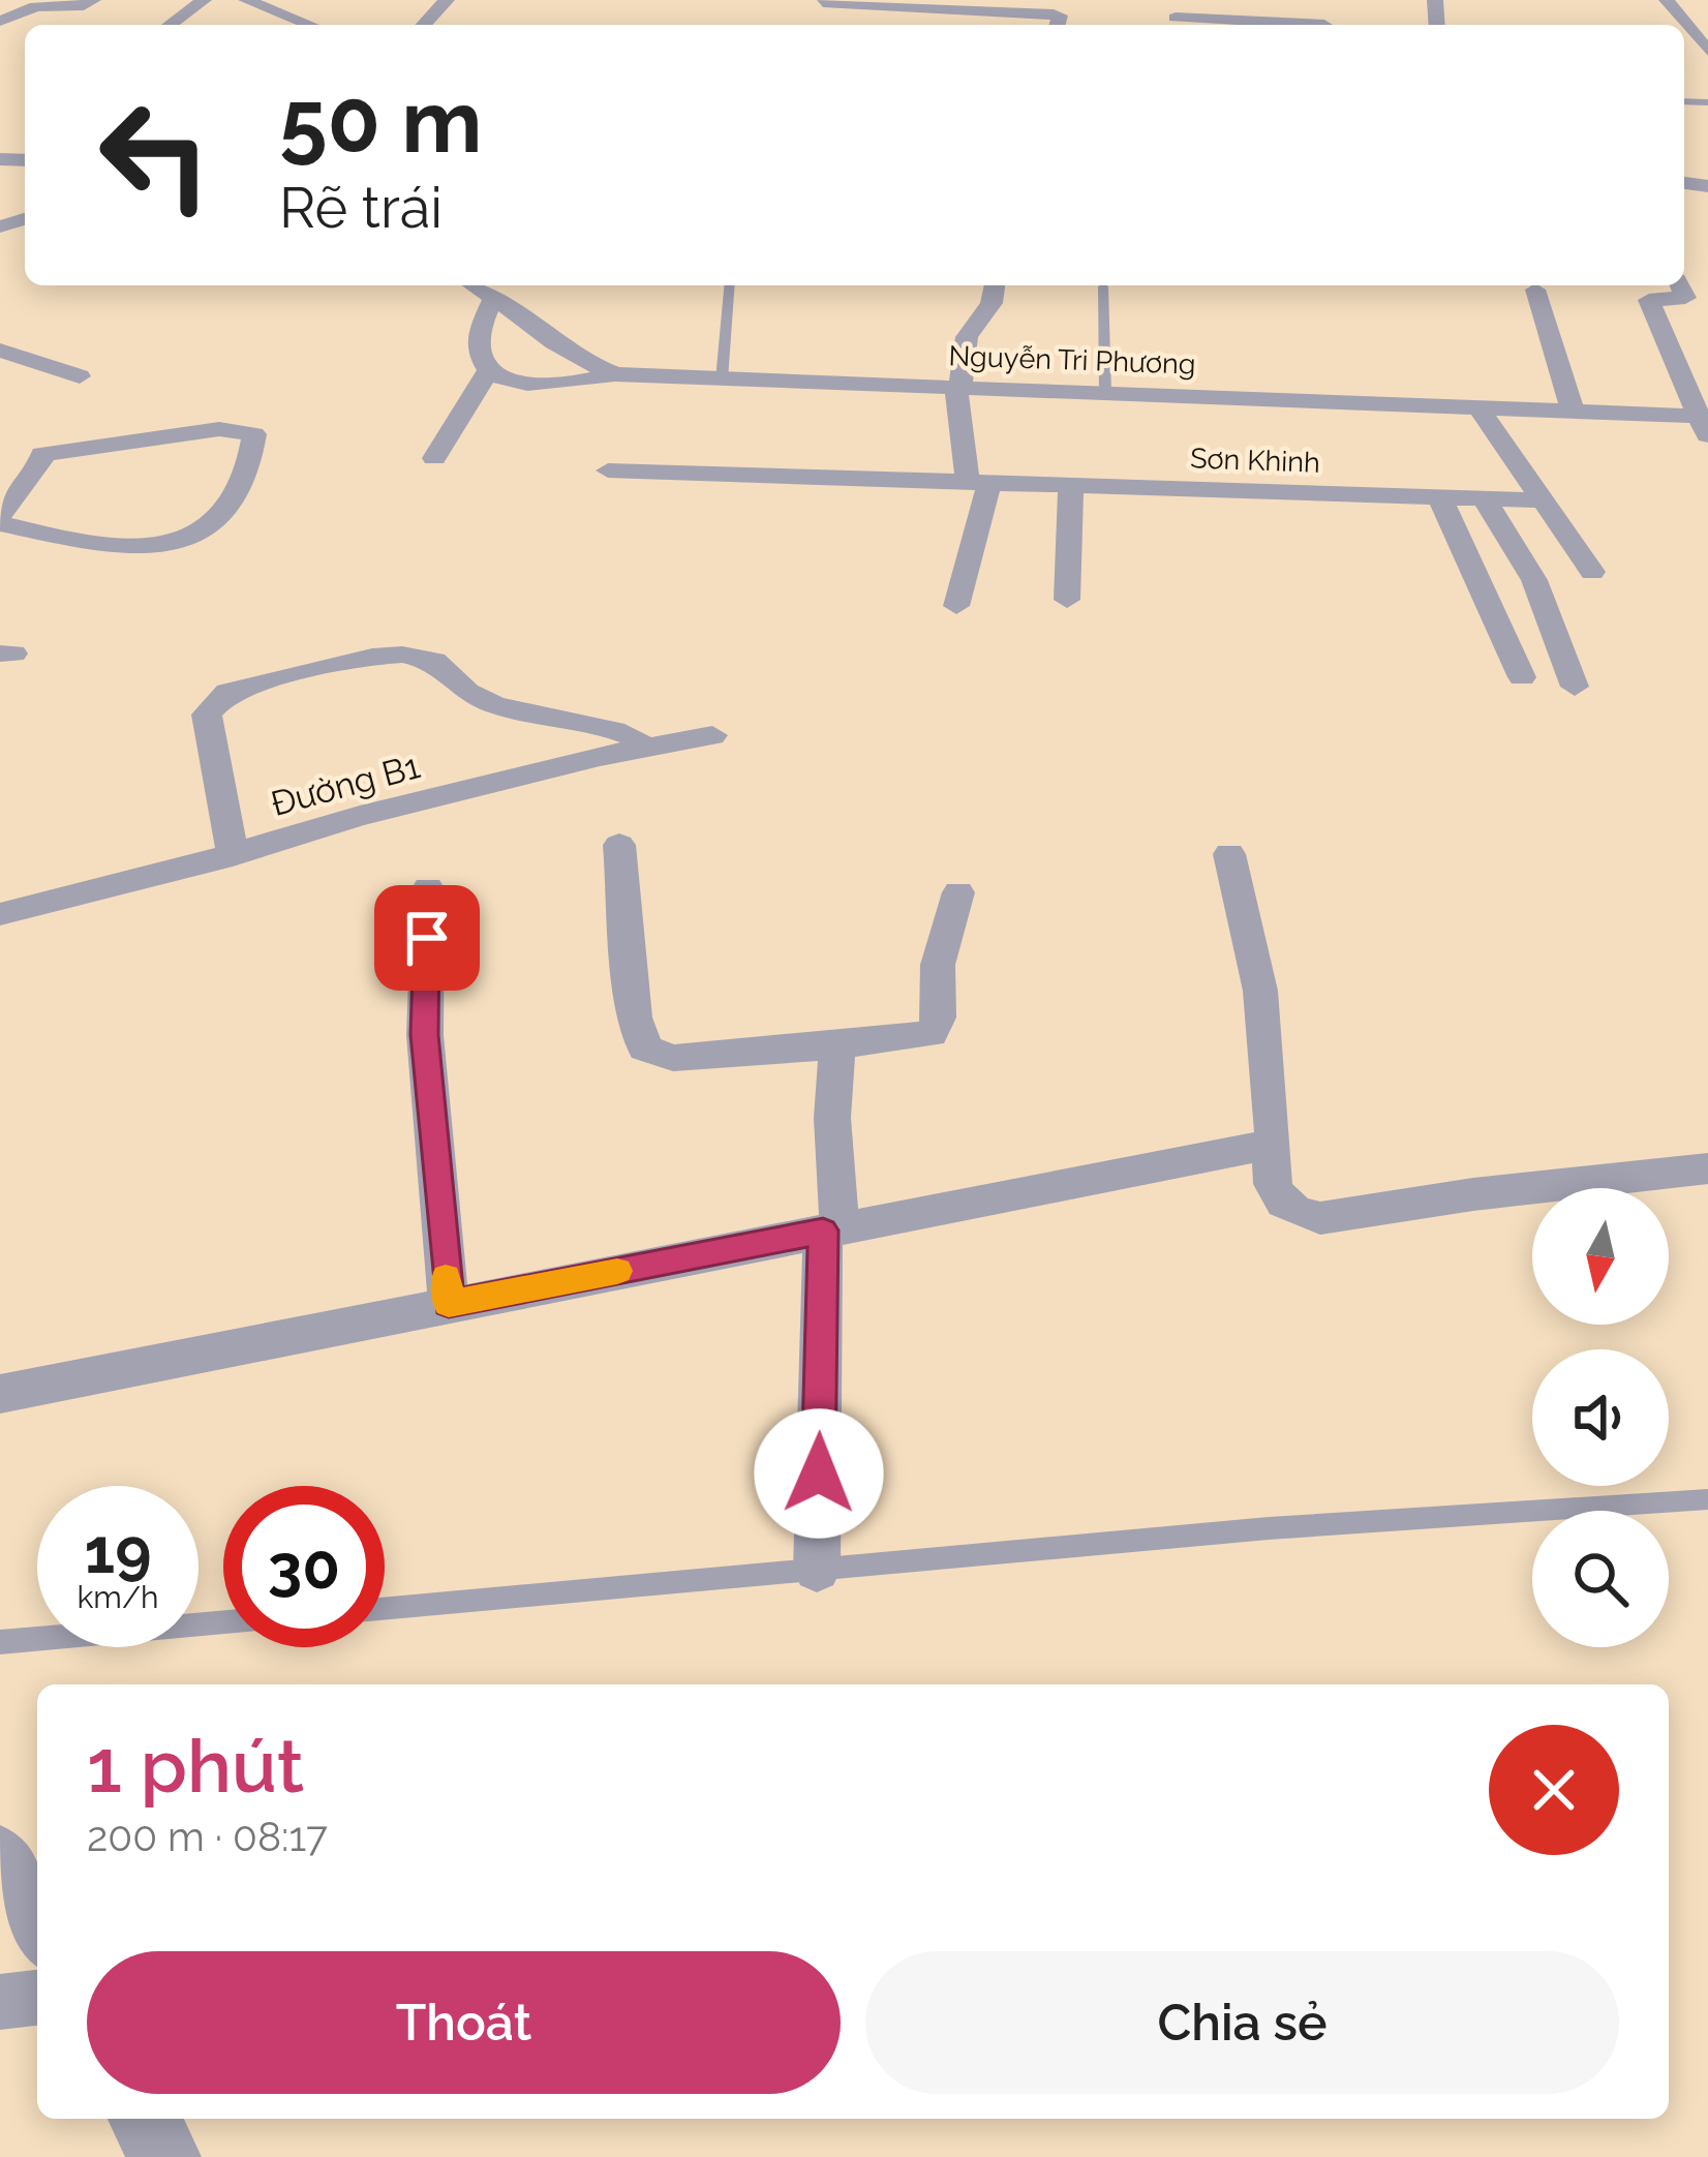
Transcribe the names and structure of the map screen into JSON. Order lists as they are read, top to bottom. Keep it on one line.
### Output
{"streets":{"street":["Nguyễn Tri Phương","Sơn Khinh","Đường B1"]},"north":"bottom","page":{"turn":["50 m","Rẽ trái"],"speed":"19 km/h","limit":"30","heading":["1 phút","200 m · 08:17"],"buttons":["Thoát","Chia sẻ"]}}
